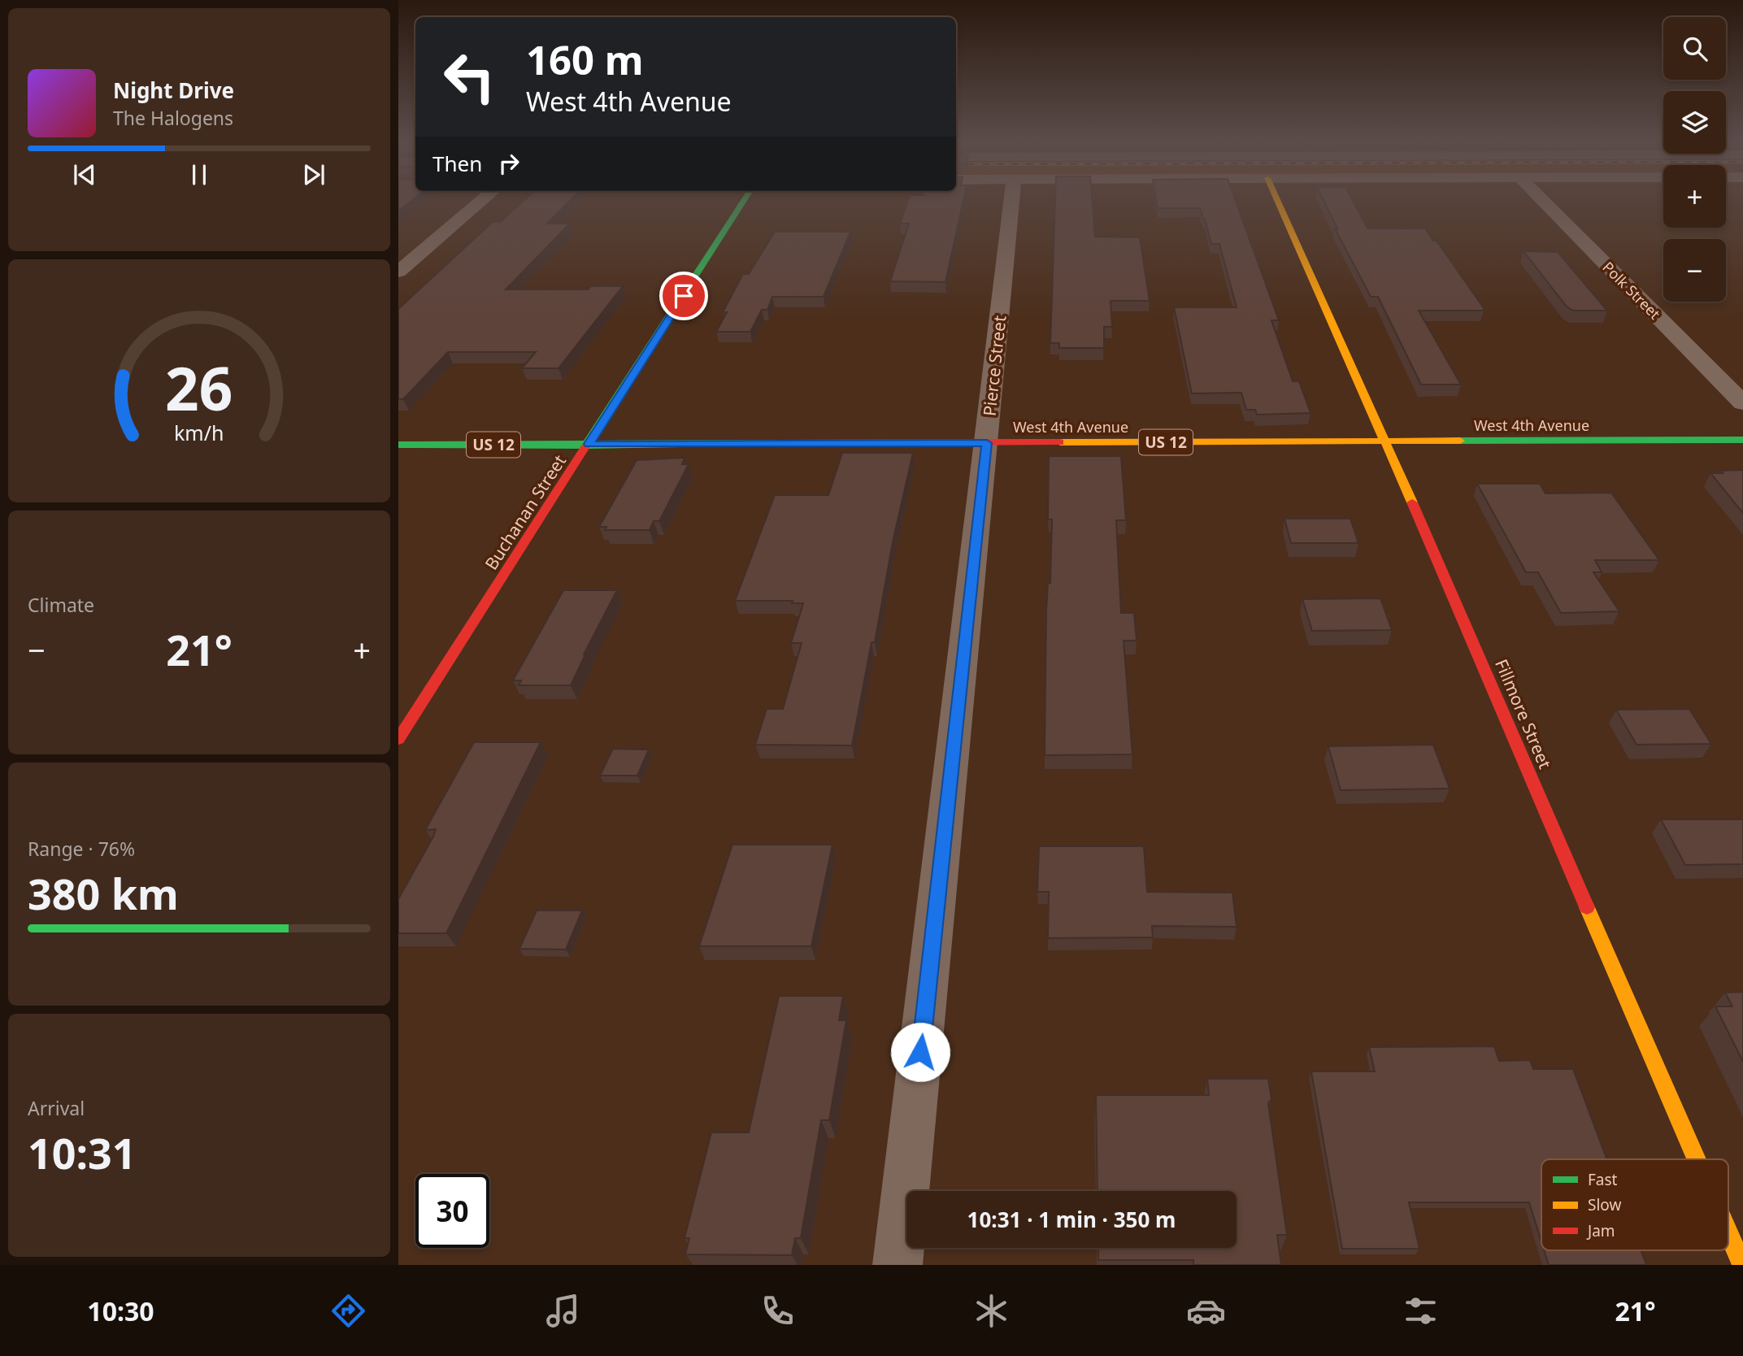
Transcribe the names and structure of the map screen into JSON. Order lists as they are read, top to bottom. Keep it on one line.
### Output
{"streets":{"main road":["West 4th Avenue","US 12","Buchanan Street","Fillmore Street"],"street":["Polk Street","Pierce Street"]},"crossings":[["Pierce Street","West 4th Avenue"],["West 4th Avenue","Buchanan Street"],["West 4th Avenue","Fillmore Street"]],"legend":["Fast","Slow","Jam"],"page":{"map_buttons":["+","−"],"turn":["160 m","West 4th Avenue"],"song":["Night Drive","The Halogens"],"then":"Then","tile":["Climate",["Range · 76%","380 km"],["Arrival","10:31"]],"heat":["−","21°","+"],"limit":"30","trip":"10:31 · 1 min · 350 m","tabs":["10:30","21°"],"gauge":["26","km/h"]}}
